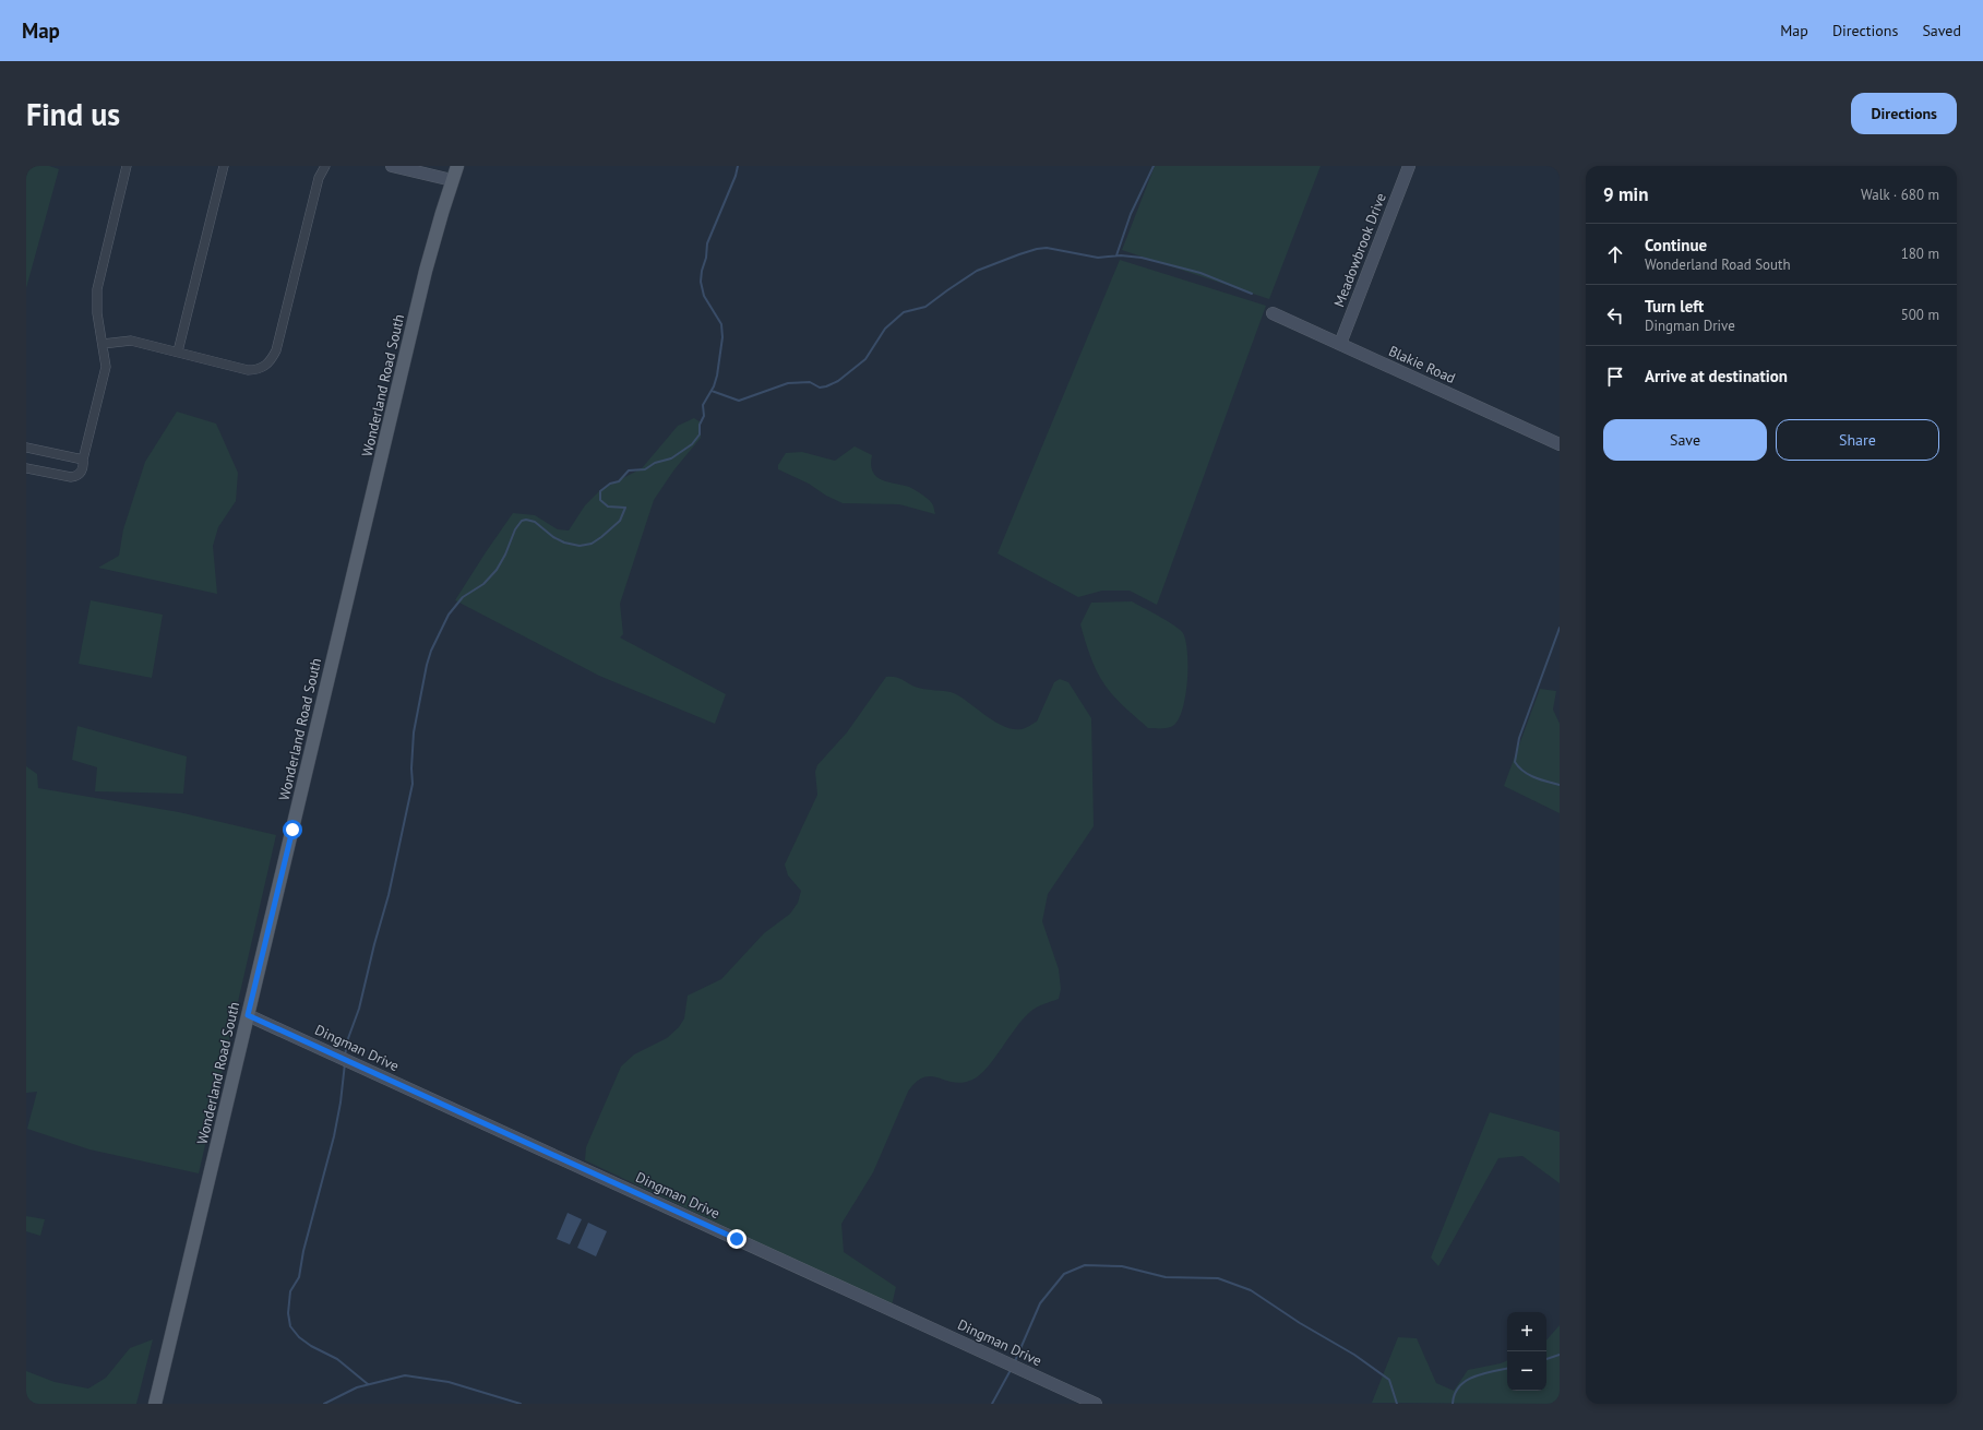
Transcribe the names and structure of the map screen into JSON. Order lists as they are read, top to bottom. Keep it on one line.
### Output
{"streets":{"main road":["Wonderland Road South"],"street":["Meadowbrook Drive","Blakie Road","Dingman Drive"]},"crossings":[["Meadowbrook Drive","Blakie Road"],["Wonderland Road South","Dingman Drive"]],"page":{"header":"Map","nav":["Map","Directions","Saved"],"buttons":["Directions",["Save","Share"]],"title":"Find us","heading":["9 min","Walk · 680 m"],"list":[["Continue","Wonderland Road South","180 m"],["Turn left","Dingman Drive","500 m"],"Arrive at destination"],"map_buttons":["+","−"]}}
